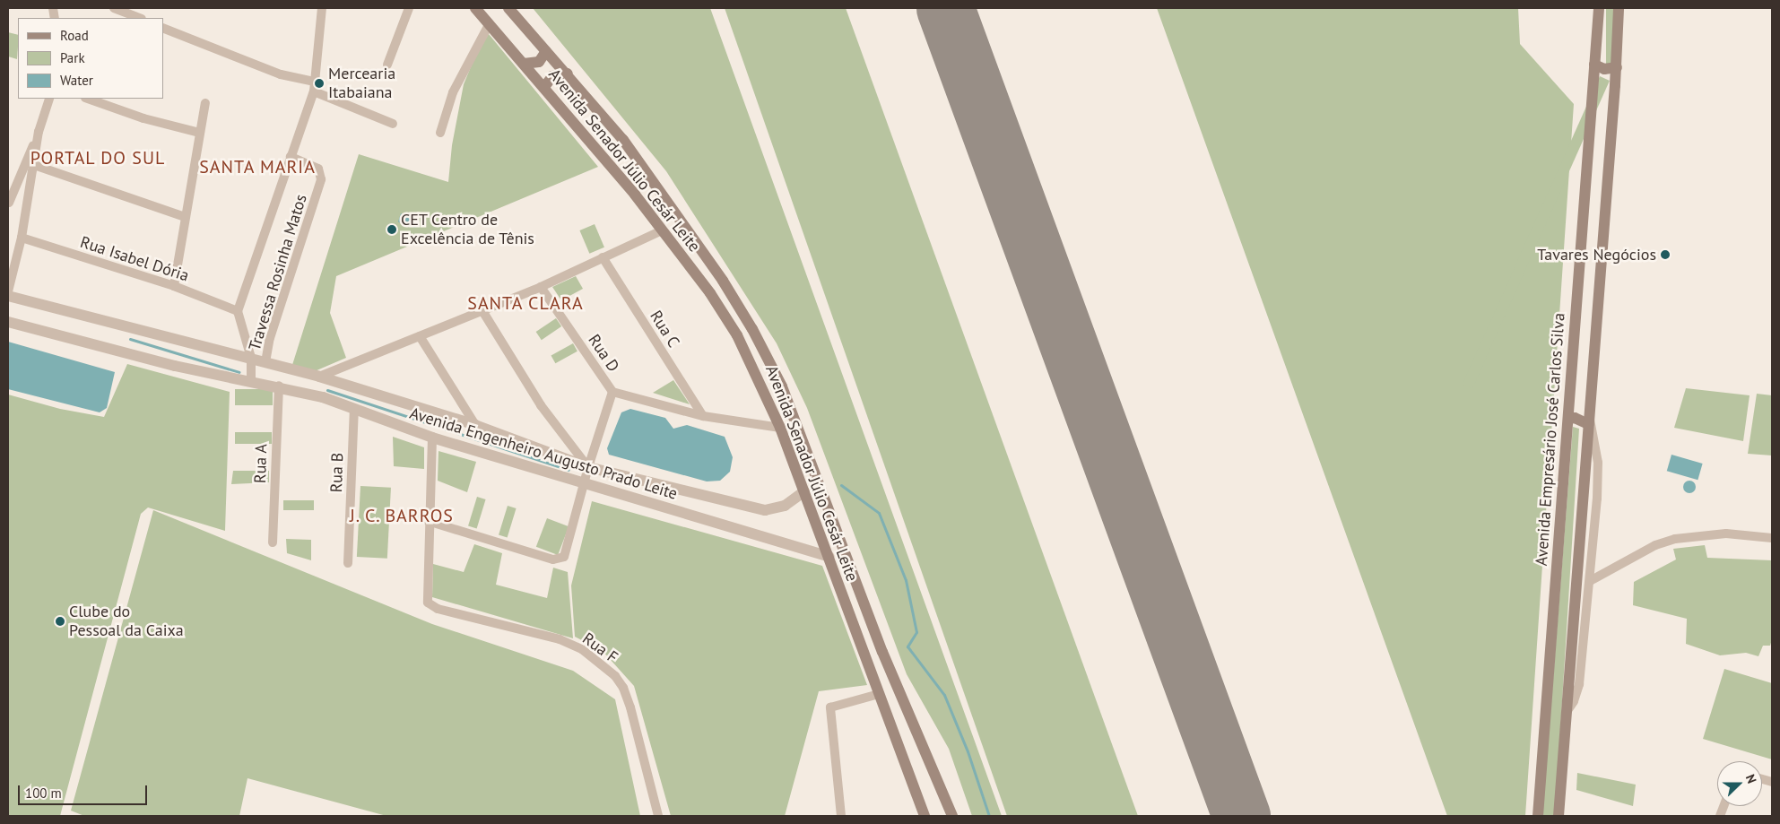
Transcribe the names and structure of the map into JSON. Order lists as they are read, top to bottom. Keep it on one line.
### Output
{"streets":{"main road":["Avenida Senador Júlio Cesár Leite","Avenida Empresário José Carlos Silva"],"street":["Rua Isabel Dória","Travessa Rosinha Matos","Rua C","Rua D","Avenida Engenheiro Augusto Prado Leite","Rua A","Rua B","Rua F"]},"crossings":[["Avenida Senador Júlio Cesár Leite","Avenida Engenheiro Augusto Prado Leite"],["Travessa Rosinha Matos","Avenida Engenheiro Augusto Prado Leite"],["Avenida Engenheiro Augusto Prado Leite","Rua A"],["Avenida Engenheiro Augusto Prado Leite","Rua B"]],"districts":["PORTAL DO SUL","SANTA MARIA","SANTA CLARA","J. C. BARROS"],"places":["Mercearia Itabaiana","CET Centro de Excelência de Tênis","Tavares Negócios","Clube do Pessoal da Caixa"],"legend":["Road","Park","Water"],"scale_bar":"100 m","north":"right"}
